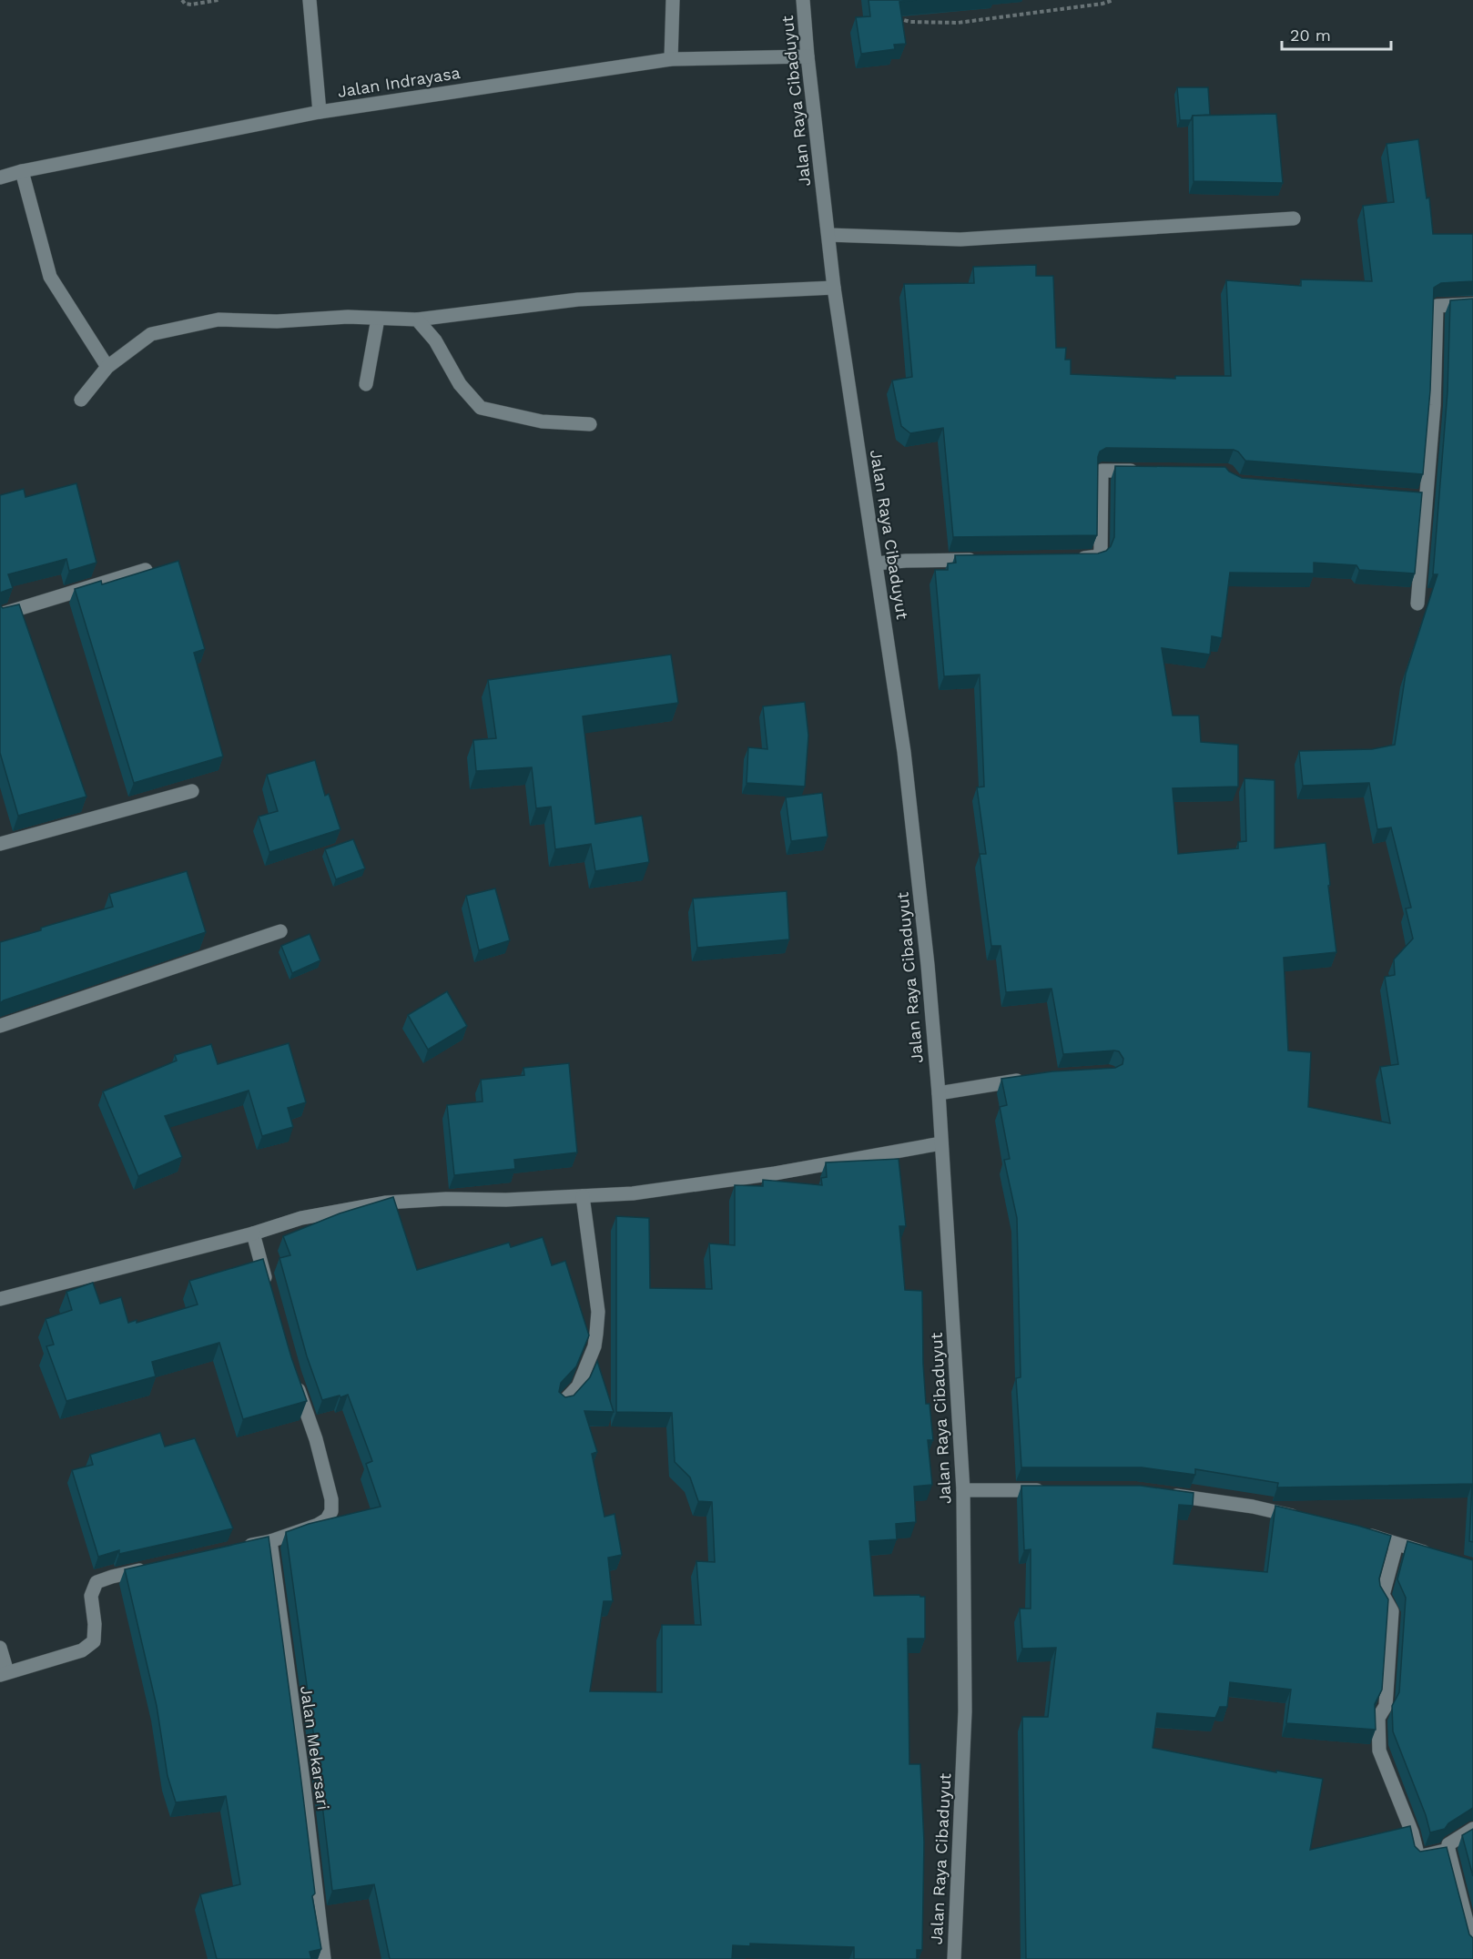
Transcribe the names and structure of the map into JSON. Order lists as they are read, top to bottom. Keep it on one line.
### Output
{"streets":{"street":["Jalan Indrayasa","Jalan Raya Cibaduyut","Jalan Mekarsari"]},"crossings":[["Jalan Indrayasa","Jalan Raya Cibaduyut"]],"scale_bar":"20 m"}
